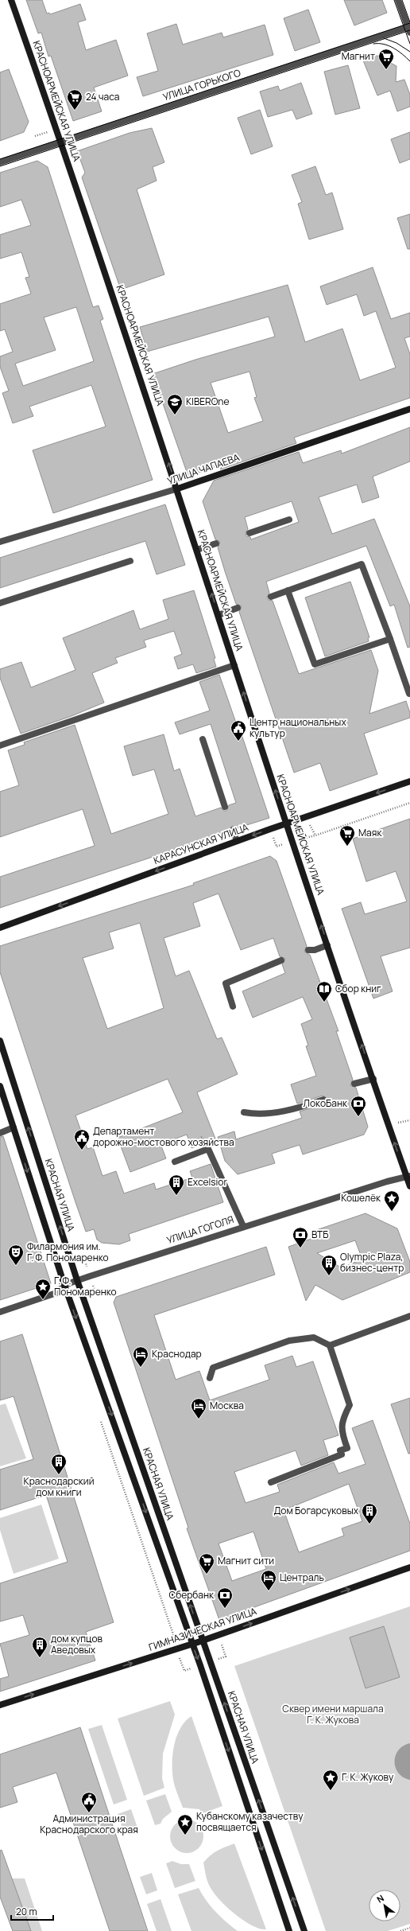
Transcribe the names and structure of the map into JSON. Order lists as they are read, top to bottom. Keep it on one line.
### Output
{"streets":{"street":["УЛИЦА ГОРЬКОГО","КРАСНОАРМЕЙСКАЯ УЛИЦА","УЛИЦА ЧАПАЕВА","КАРАСУНСКАЯ УЛИЦА","КРАСНАЯ УЛИЦА","УЛИЦА ГОГОЛЯ","ГИМНАЗИЧЕСКАЯ УЛИЦА"]},"crossings":[["УЛИЦА ГОРЬКОГО","КРАСНОАРМЕЙСКАЯ УЛИЦА"],["КРАСНОАРМЕЙСКАЯ УЛИЦА","УЛИЦА ЧАПАЕВА"],["КРАСНОАРМЕЙСКАЯ УЛИЦА","КАРАСУНСКАЯ УЛИЦА"],["КРАСНОАРМЕЙСКАЯ УЛИЦА","УЛИЦА ГОГОЛЯ"],["КРАСНАЯ УЛИЦА","УЛИЦА ГОГОЛЯ"],["КРАСНАЯ УЛИЦА","ГИМНАЗИЧЕСКАЯ УЛИЦА"]],"one_way":["КРАСНОАРМЕЙСКАЯ УЛИЦА","КАРАСУНСКАЯ УЛИЦА","ГИМНАЗИЧЕСКАЯ УЛИЦА"],"parks":["Сквер имени маршала Г. К. Жукова"],"places":{"supermarket":["Магнит","24 часа","Маяк","Магнит сити"],"school or university":["KIBEROne"],"public building":["Центр национальных культур","Департамент дорожно-мостового хозяйства","Администрация Краснодарского края"],"library":["Сбор книг"],"bank":["ЛокоБанк","ВТБ","Сбербанк"],"building":["Excelsior","Olympic Plaza, бизнес-центр","Краснодарский дом книги","Дом Богарсуковых","дом купцов Аведовых"],"place":["Кошелёк","Г. Ф. Пономаренко","Г. К. Жукову","Кубанскому казачеству посвящается"],"theatre":["Филармония им. Г. Ф. Пономаренко"],"hotel":["Краснодар","Москва","Централь"]},"scale_bar":"20 m","north":"top left"}
